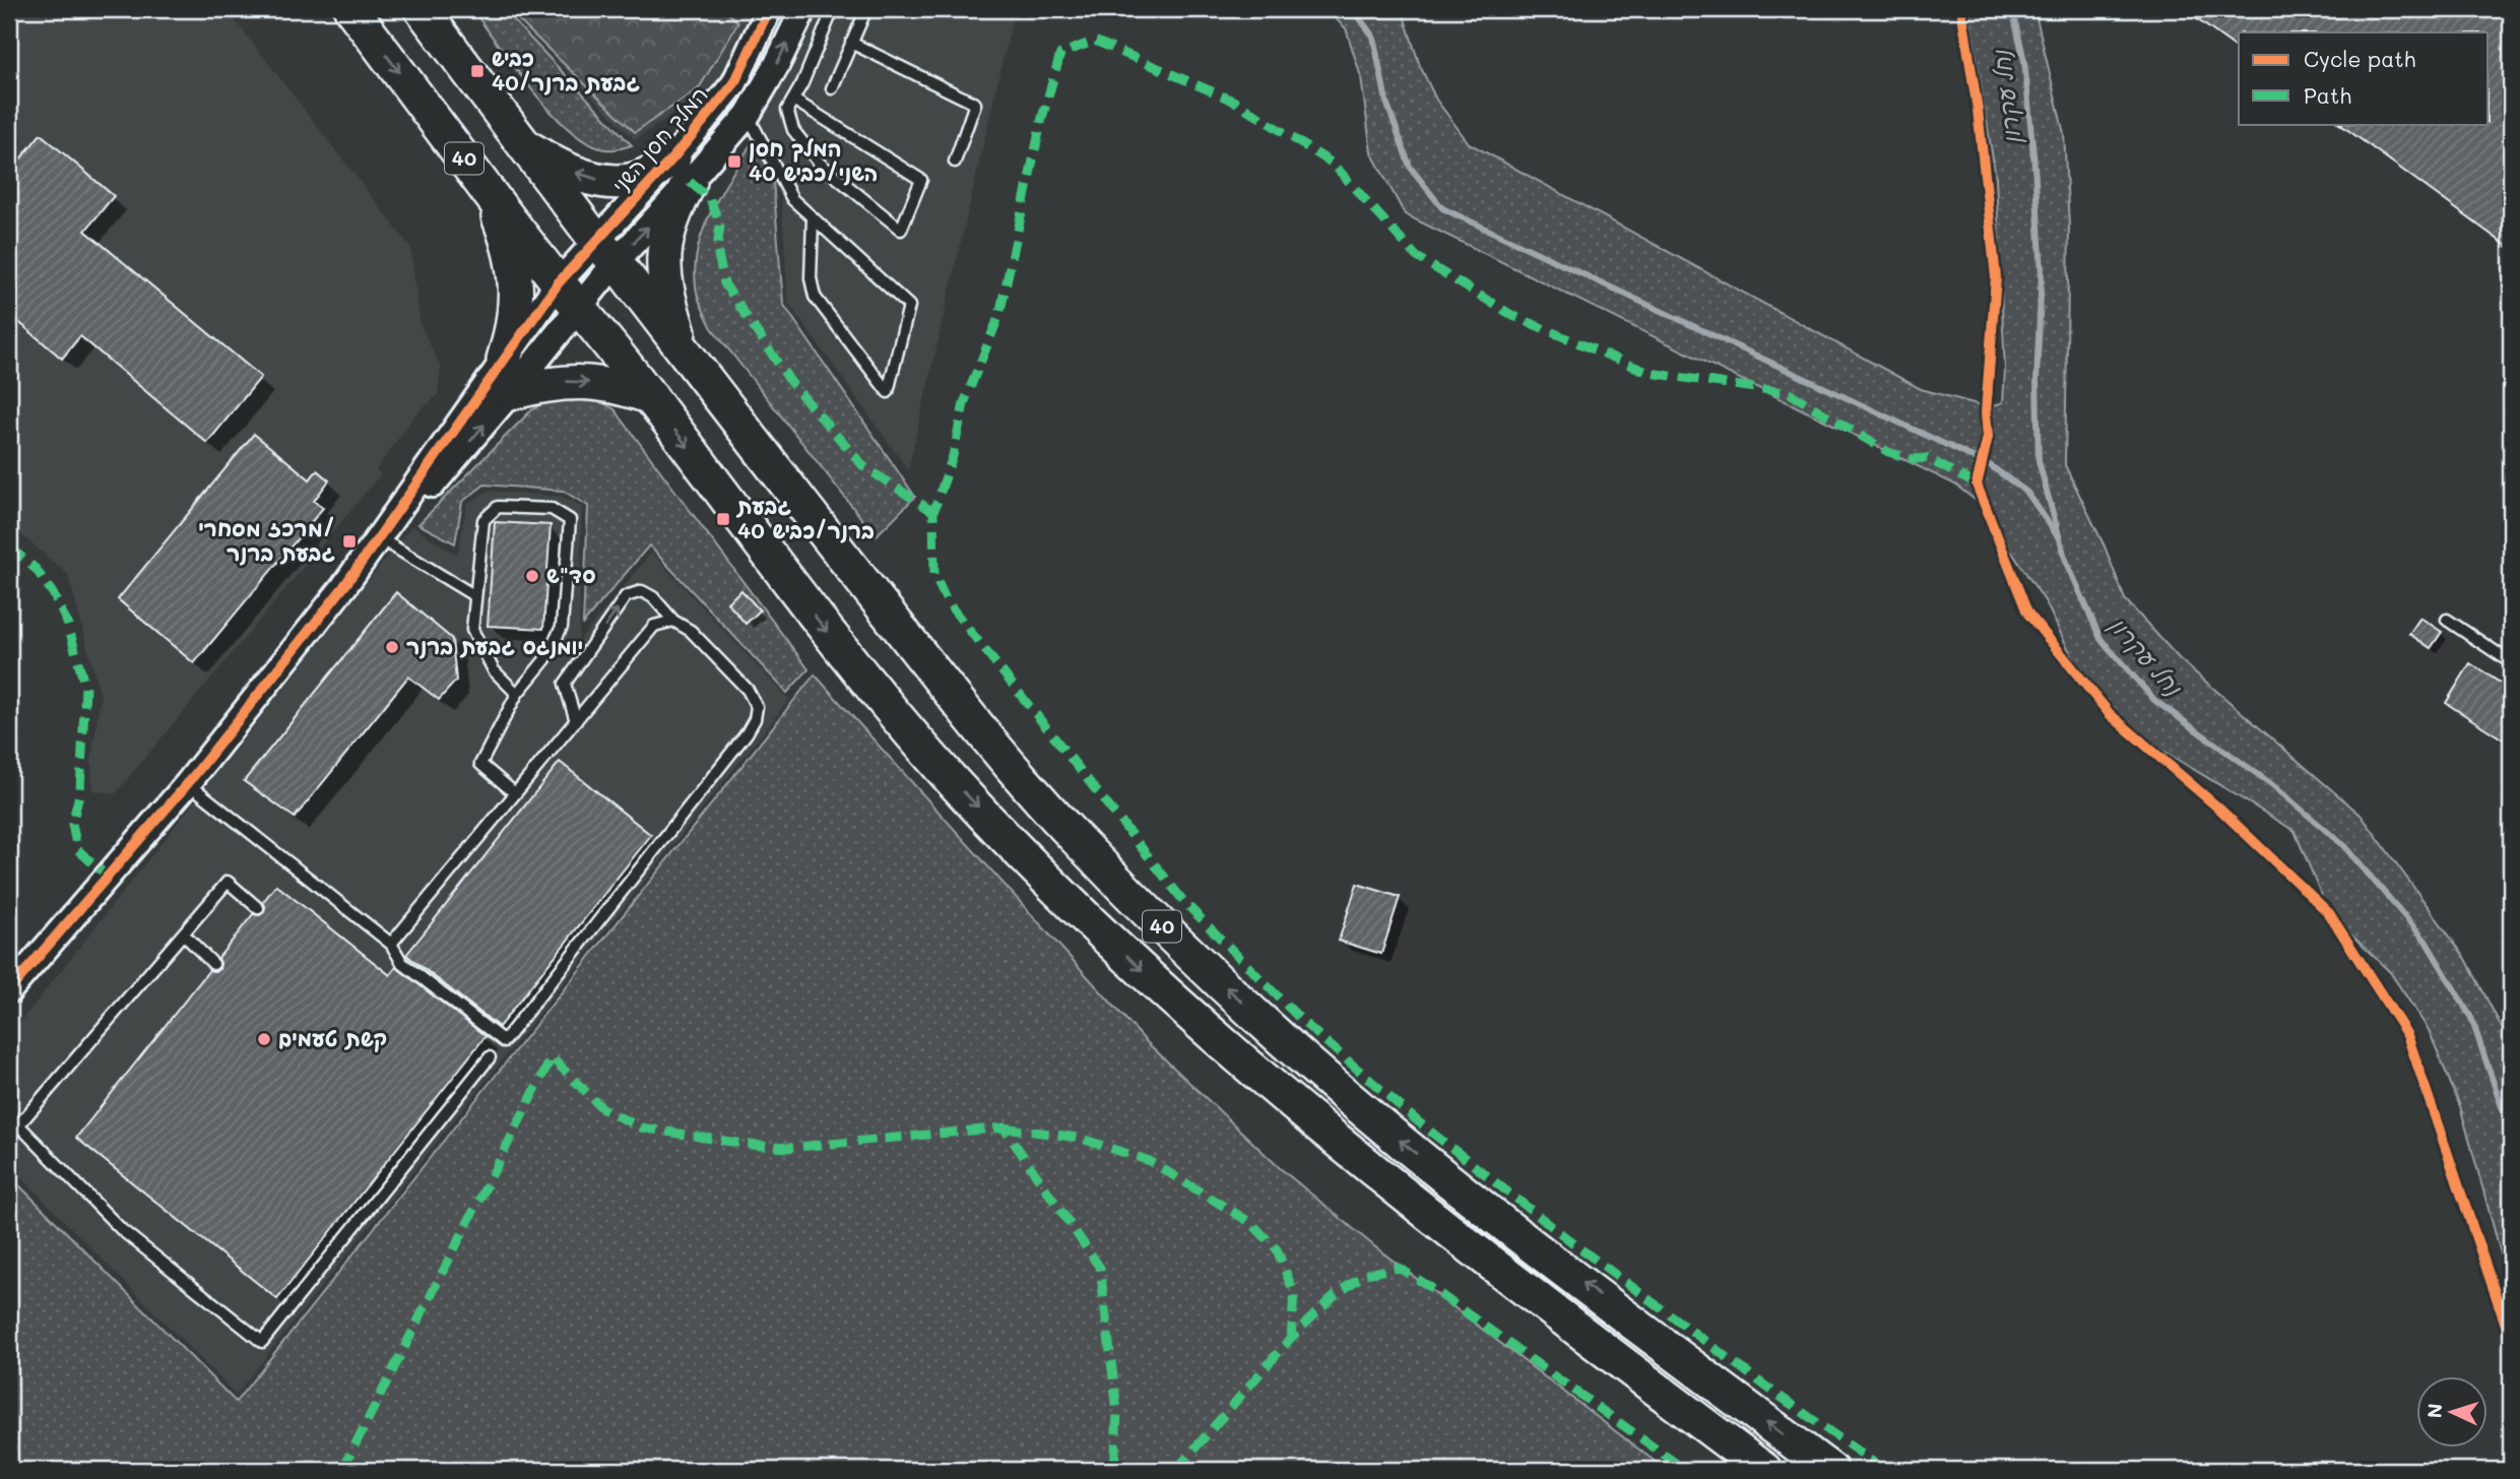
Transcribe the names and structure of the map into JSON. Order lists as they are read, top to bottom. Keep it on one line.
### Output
{"streets":{"highway":["40"],"street":["המלך חסן השני"]},"crossings":[["המלך חסן השני","40"]],"water":["נחל עקרון"],"places":{"transit":["כביש 40/גבעת ברנר","המלך חסן השני/כביש 40","גבעת ברנר/כביש 40","מרכז מסחרי/ גבעת ברנר"],"other":["סד\"ש","יומנגס גבעת ברנר","קשת טעמים"]},"legend":["Cycle path","Path"],"north":"left"}
